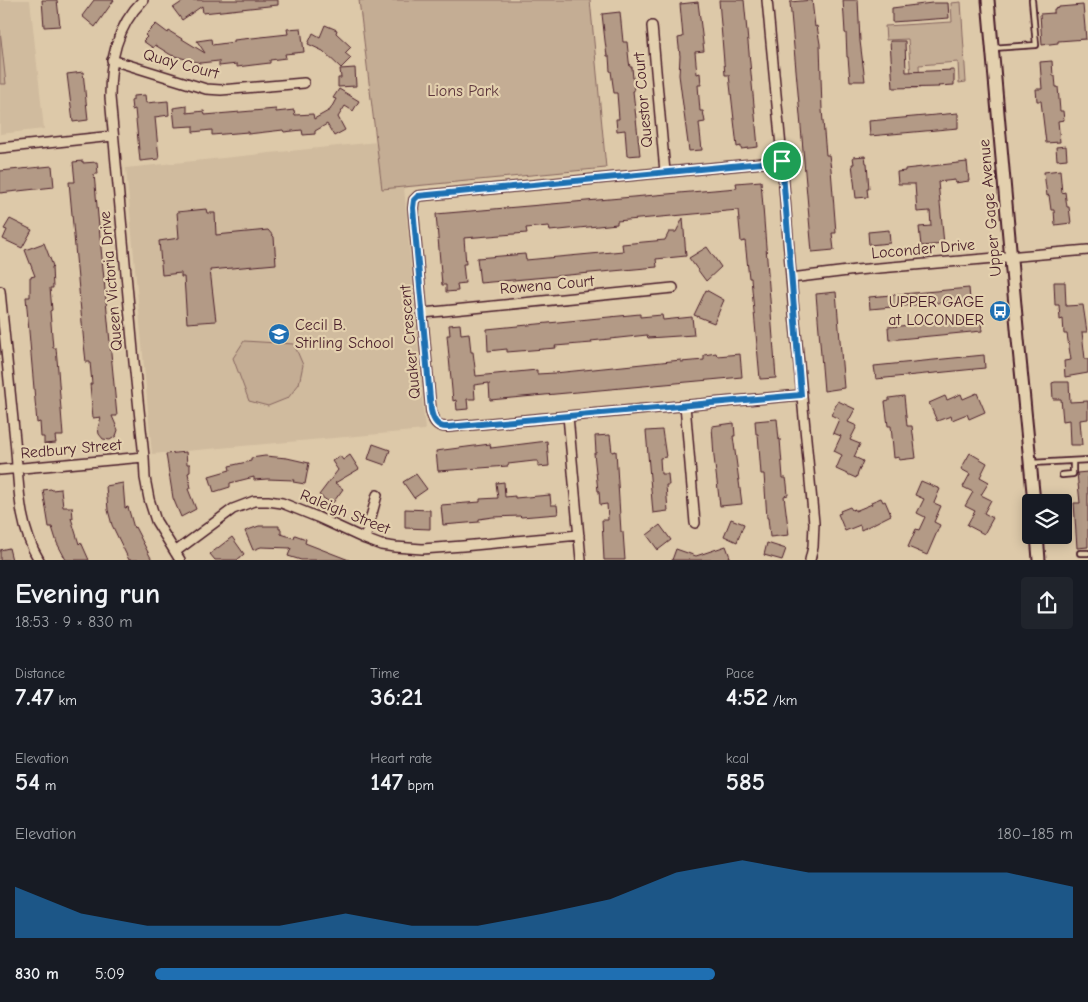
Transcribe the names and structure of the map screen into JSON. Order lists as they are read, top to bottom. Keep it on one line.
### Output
{"streets":{"main road":["Upper Gage Avenue"],"street":["Quay Court","Questor Court","Loconder Drive","Queen Victoria Drive","Rowena Court","Quaker Crescent","Redbury Street","Raleigh Street"]},"crossings":[["Quay Court","Queen Victoria Drive"],["Questor Court","Quaker Crescent"],["Upper Gage Avenue","Loconder Drive"],["Queen Victoria Drive","Redbury Street"],["Queen Victoria Drive","Raleigh Street"],["Rowena Court","Quaker Crescent"]],"parks":["Lions Park"],"places":{"bus stop":["UPPER GAGE at LOCONDER"],"school or university":["Cecil B. Stirling School"]},"page":{"heading":["Evening run","18:53 · 9 × 830 m"],"stats":[["Distance","7.47 km"],["Time","36:21"],["Pace","4:52 /km"],["Elevation","54 m"],["Heart rate","147 bpm"],["kcal","585"]],"chart":["Elevation","180–185 m"],"list":[{"name":"830 m","note":"5:09"}]}}
